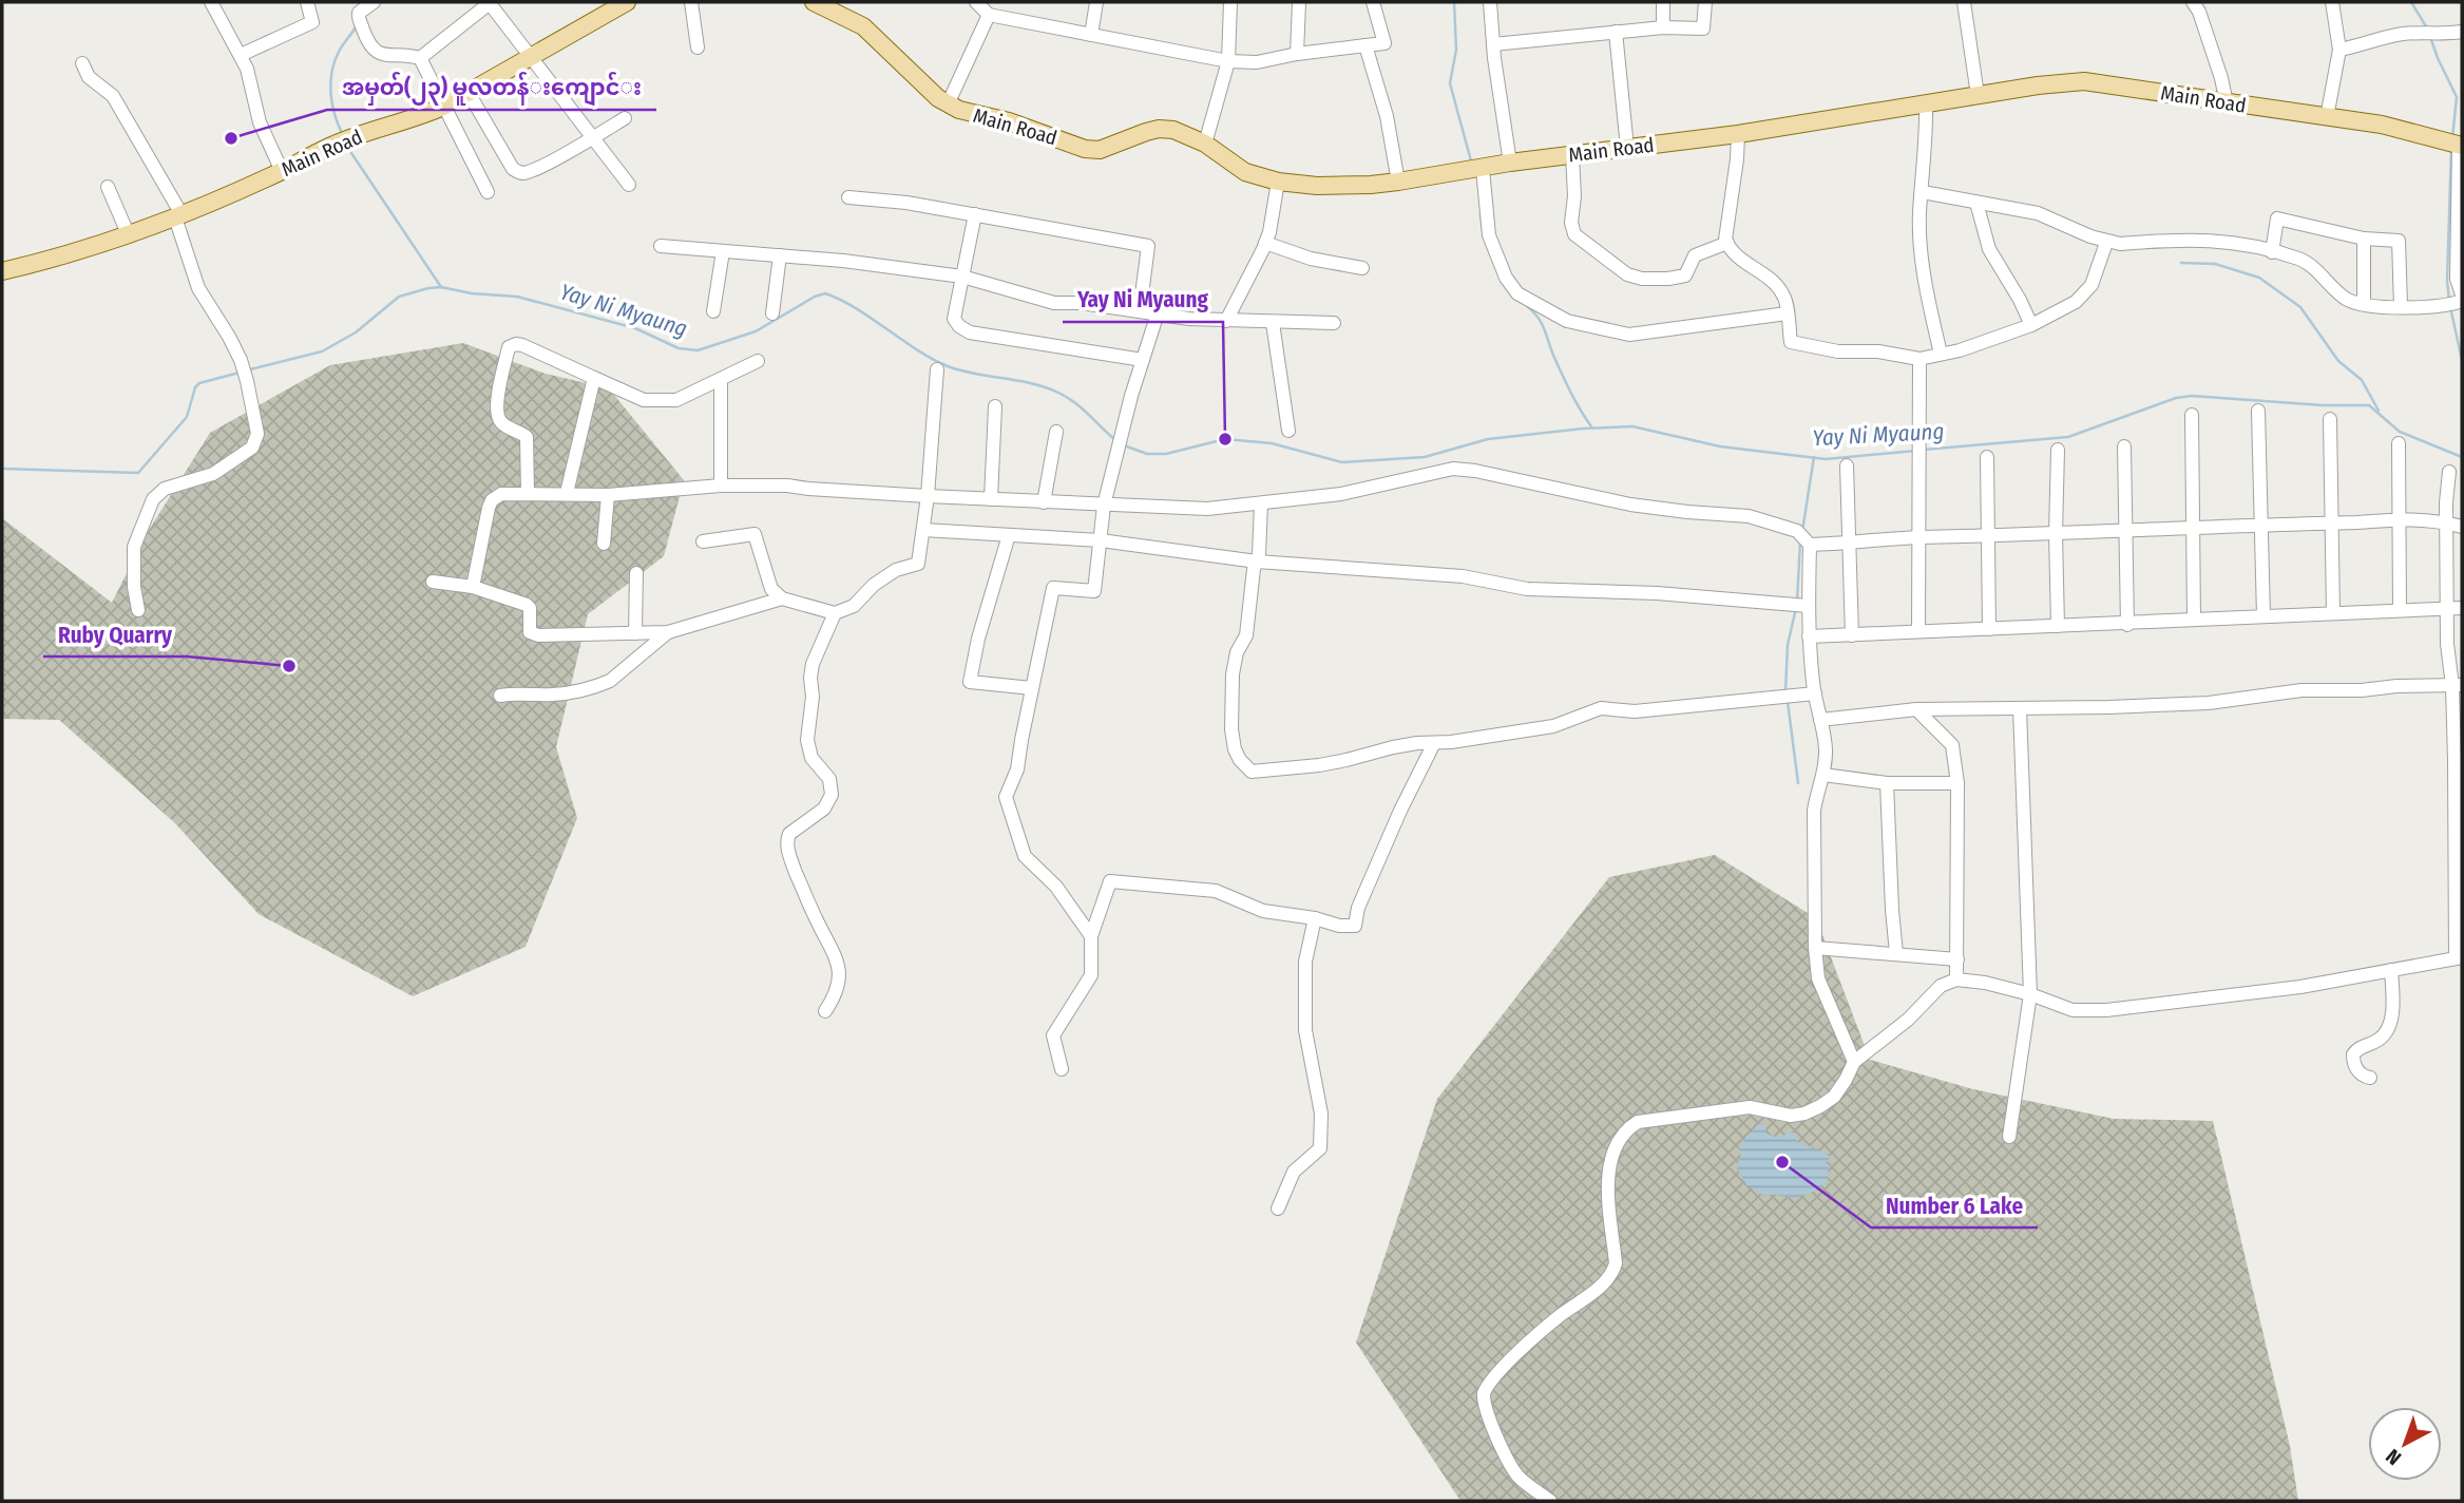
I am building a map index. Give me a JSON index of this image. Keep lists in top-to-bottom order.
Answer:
{
  "streets": {
    "main road": ["Main Road"]
  },
  "water": ["Yay Ni Myaung"],
  "places": [
    "အမှတ်(၂၃) မူလတန်‌း‌ကျောင်‌း",
    "Yay Ni Myaung",
    "Ruby Quarry",
    "Number 6 Lake"
  ],
  "north": "bottom left"
}
